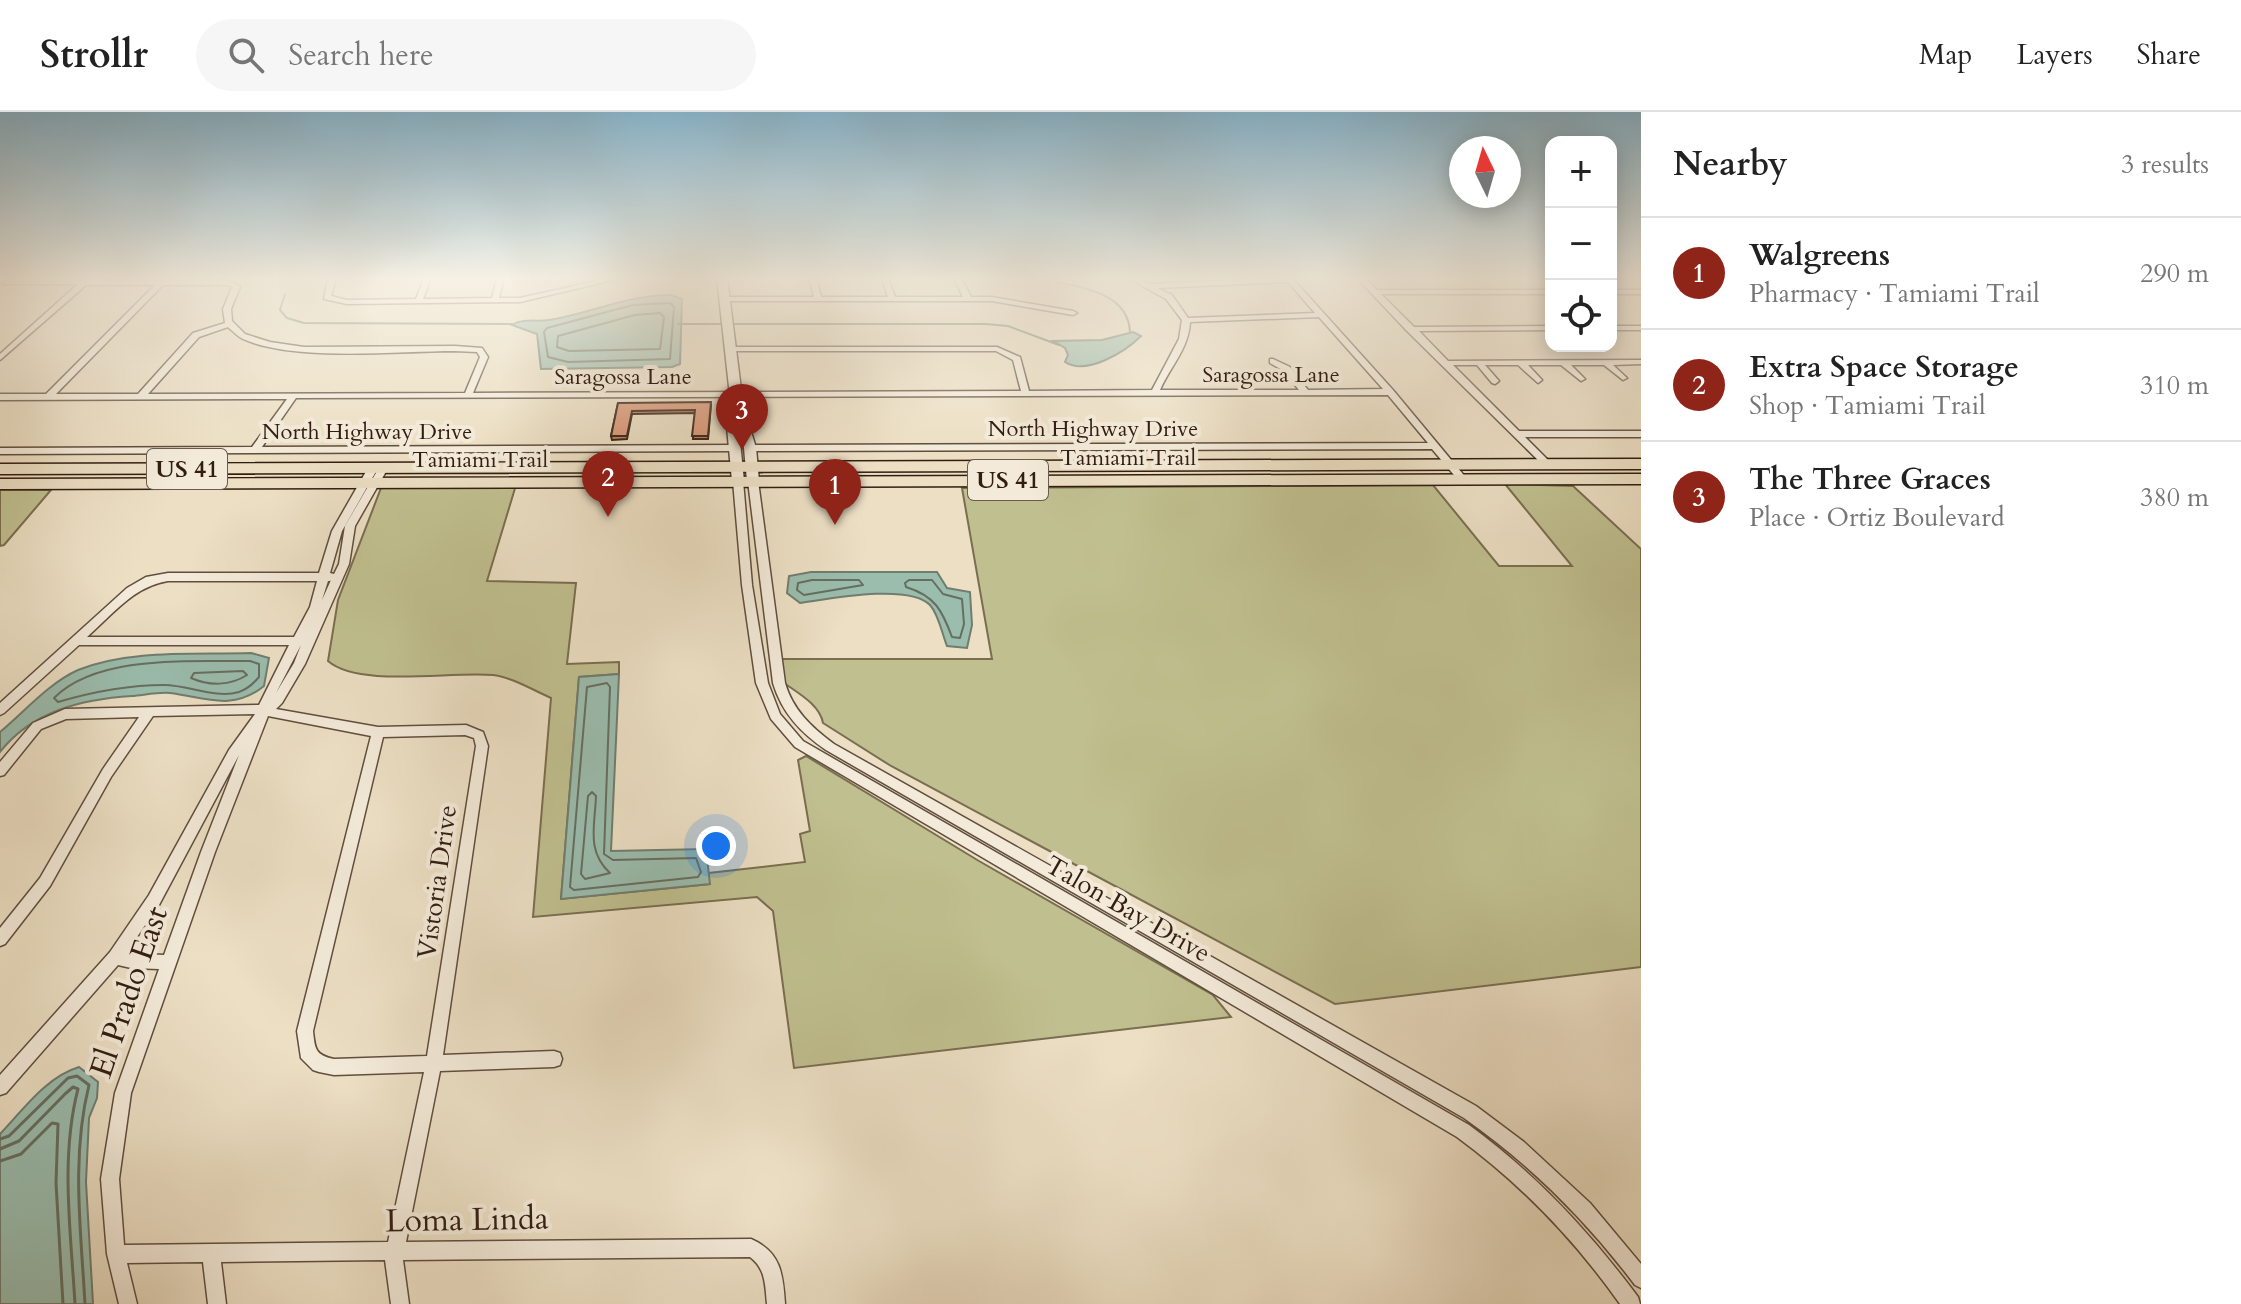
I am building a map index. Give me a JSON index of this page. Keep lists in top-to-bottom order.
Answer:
{
  "streets": {
    "main road": ["Tamiami Trail", "US 41"],
    "street": [
      "Saragossa Lane",
      "North Highway Drive",
      "Vistoria Drive",
      "Talon Bay Drive",
      "El Prado East",
      "Loma Linda"
    ]
  },
  "crossings": [
    ["Tamiami Trail", "US 41"],
    ["Tamiami Trail", "Talon Bay Drive"],
    ["Vistoria Drive", "El Prado East"],
    ["Vistoria Drive", "Loma Linda"],
    ["El Prado East", "Loma Linda"]
  ],
  "north": "top",
  "page": {
    "header": "Strollr",
    "search": "Search here",
    "nav": ["Map", "Layers", "Share"],
    "heading": ["Nearby", "3 results"],
    "map_buttons": ["+", "−"],
    "list": [
      {
        "mark": "1",
        "name": "Walgreens",
        "note": "Pharmacy · Tamiami Trail",
        "value": "290 m"
      },
      {
        "mark": "2",
        "name": "Extra Space Storage",
        "note": "Shop · Tamiami Trail",
        "value": "310 m"
      },
      {
        "mark": "3",
        "name": "The Three Graces",
        "note": "Place · Ortiz Boulevard",
        "value": "380 m"
      }
    ],
    "pins": ["3", "2", "1"]
  }
}
